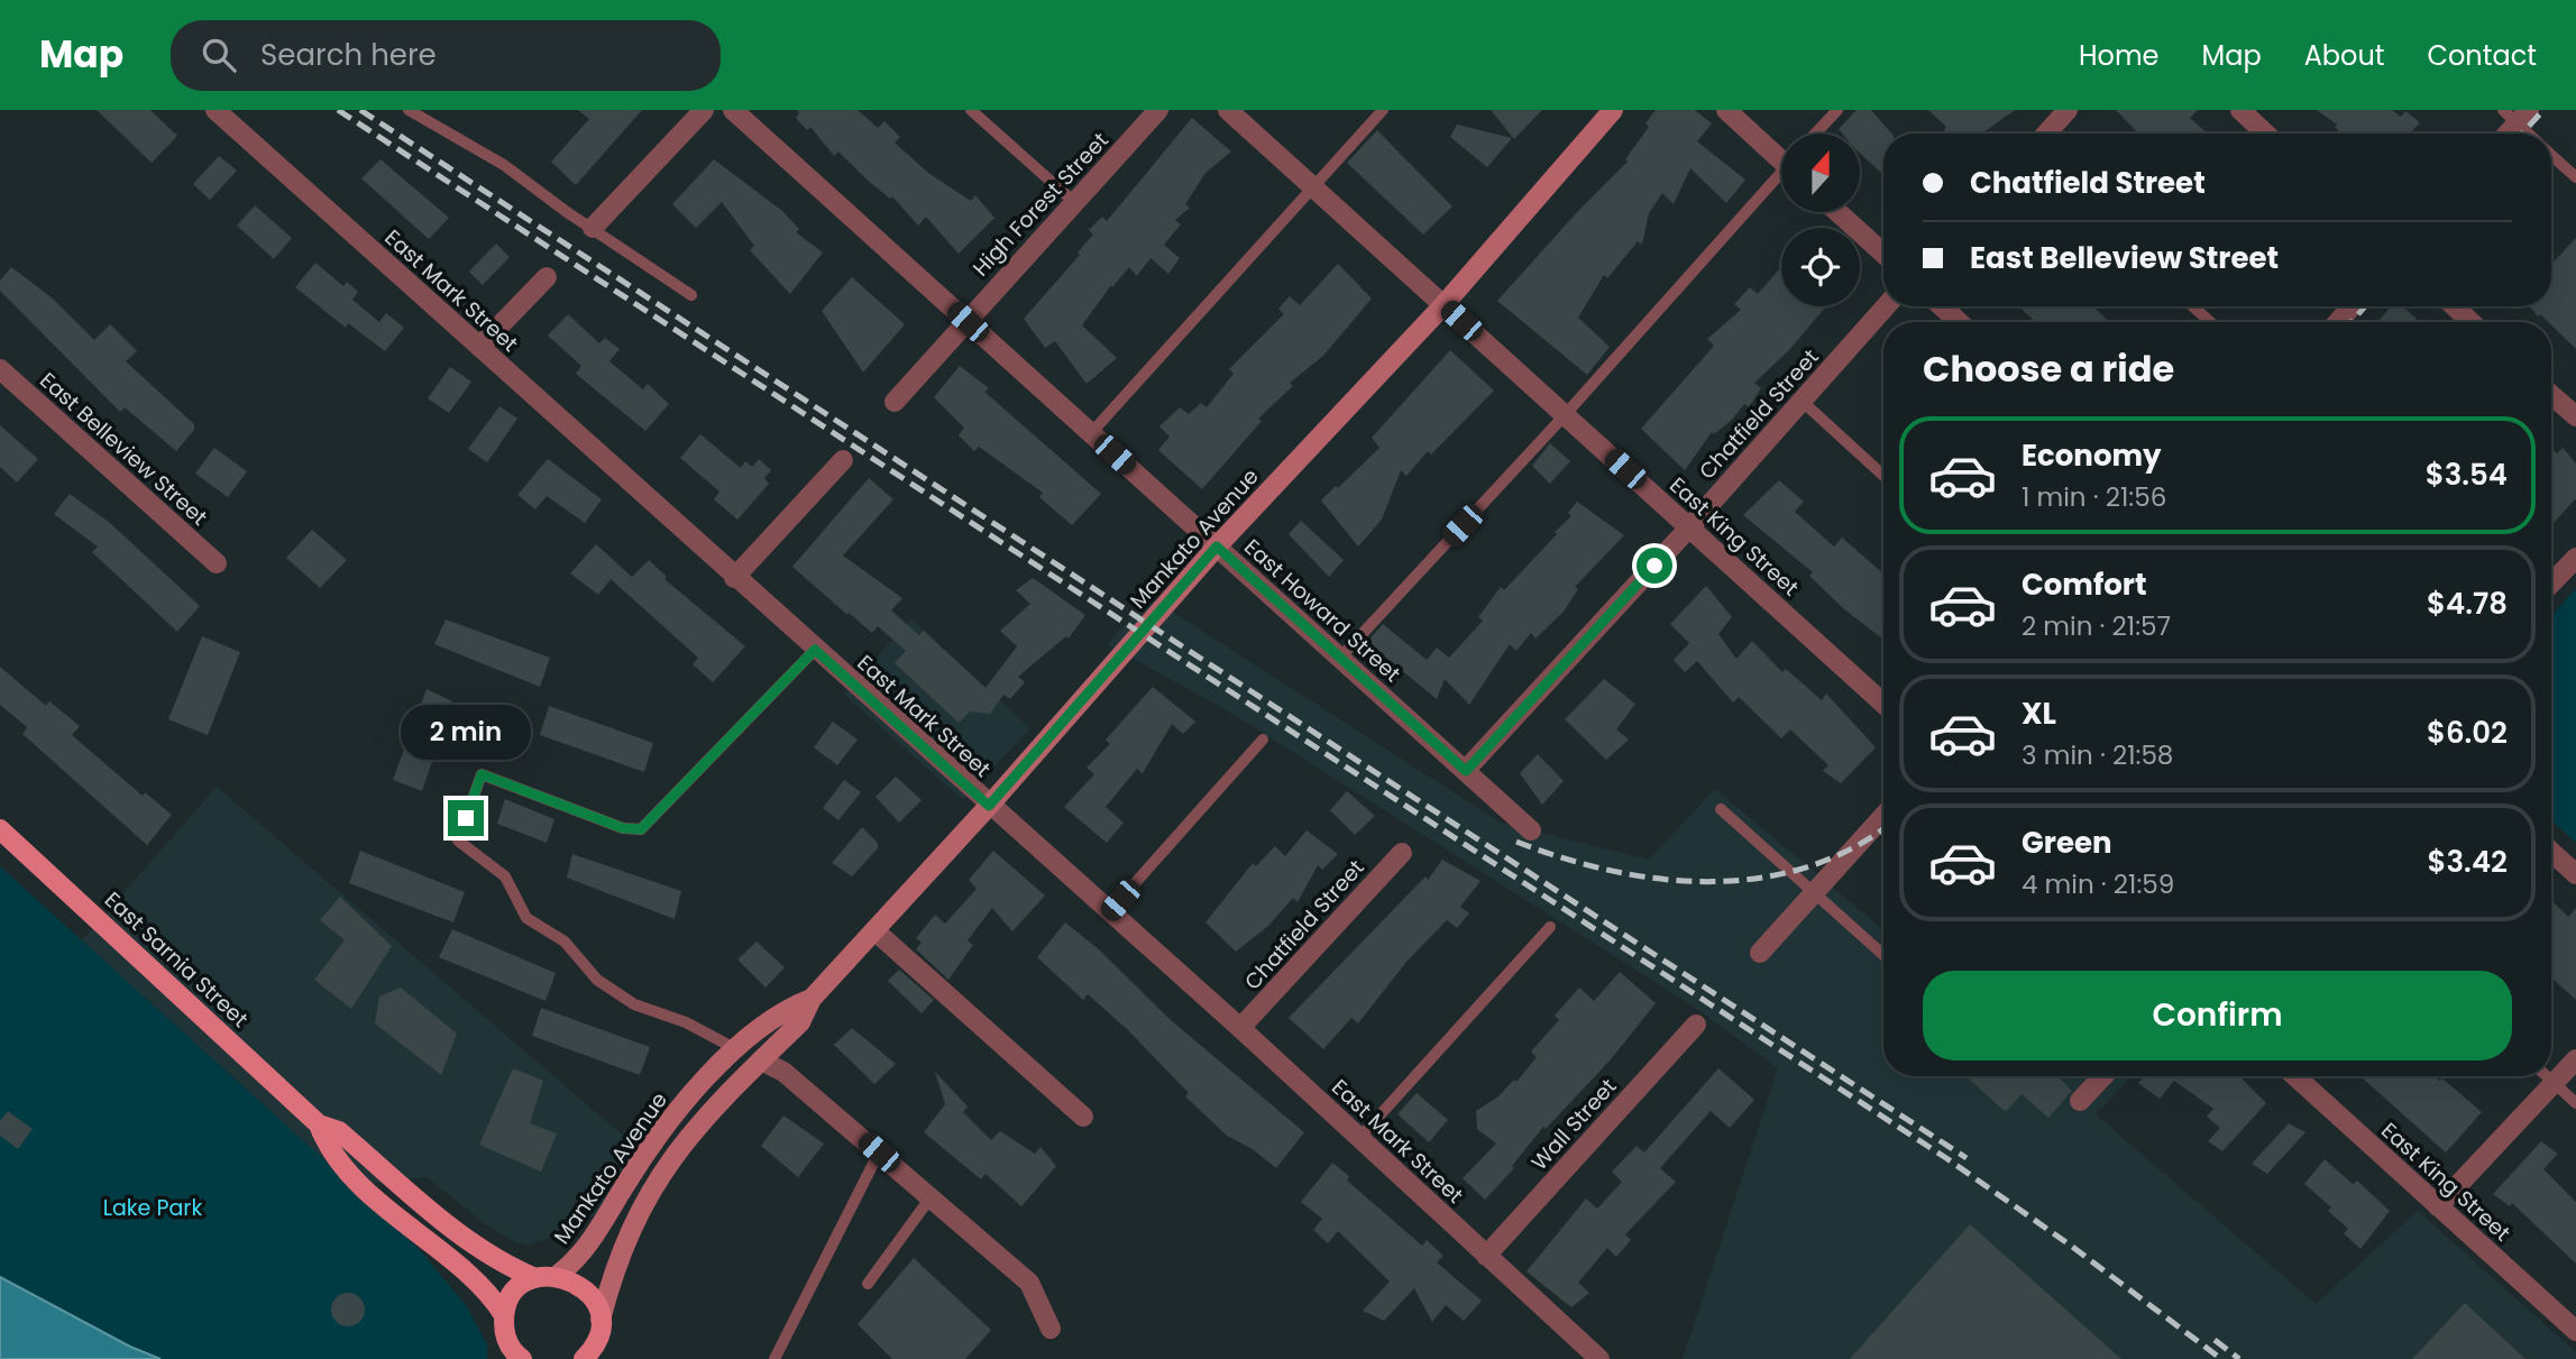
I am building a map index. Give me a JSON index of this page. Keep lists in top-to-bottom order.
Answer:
{
  "streets": {
    "main road": ["Mankato Avenue", "East Sarnia Street"],
    "street": [
      "High Forest Street",
      "East Mark Street",
      "Chatfield Street",
      "East Belleview Street",
      "East King Street",
      "East Howard Street",
      "Wall Street"
    ]
  },
  "crossings": [
    ["High Forest Street", "East Howard Street"],
    ["East Mark Street", "Chatfield Street"],
    ["East Mark Street", "Mankato Avenue"],
    ["East Mark Street", "Wall Street"],
    ["Chatfield Street", "East King Street"],
    ["Chatfield Street", "East Howard Street"],
    ["East King Street", "Mankato Avenue"],
    ["Mankato Avenue", "East Howard Street"],
    ["Mankato Avenue", "East Sarnia Street"]
  ],
  "parks": ["Lake Park"],
  "north": "top",
  "page": {
    "header": "Map",
    "search": "Search here",
    "nav": [
      "Home",
      "Map",
      "About",
      "Contact"
    ],
    "banner": ["Chatfield Street", "East Belleview Street"],
    "heading": "Choose a ride",
    "list": [
      {
        "name": "Economy",
        "note": "1 min · 21:56",
        "value": "$3.54"
      },
      {
        "name": "Comfort",
        "note": "2 min · 21:57",
        "value": "$4.78"
      },
      {
        "name": "XL",
        "note": "3 min · 21:58",
        "value": "$6.02"
      },
      {
        "name": "Green",
        "note": "4 min · 21:59",
        "value": "$3.42"
      }
    ],
    "bubble": "2 min",
    "buttons": "Confirm"
  }
}
